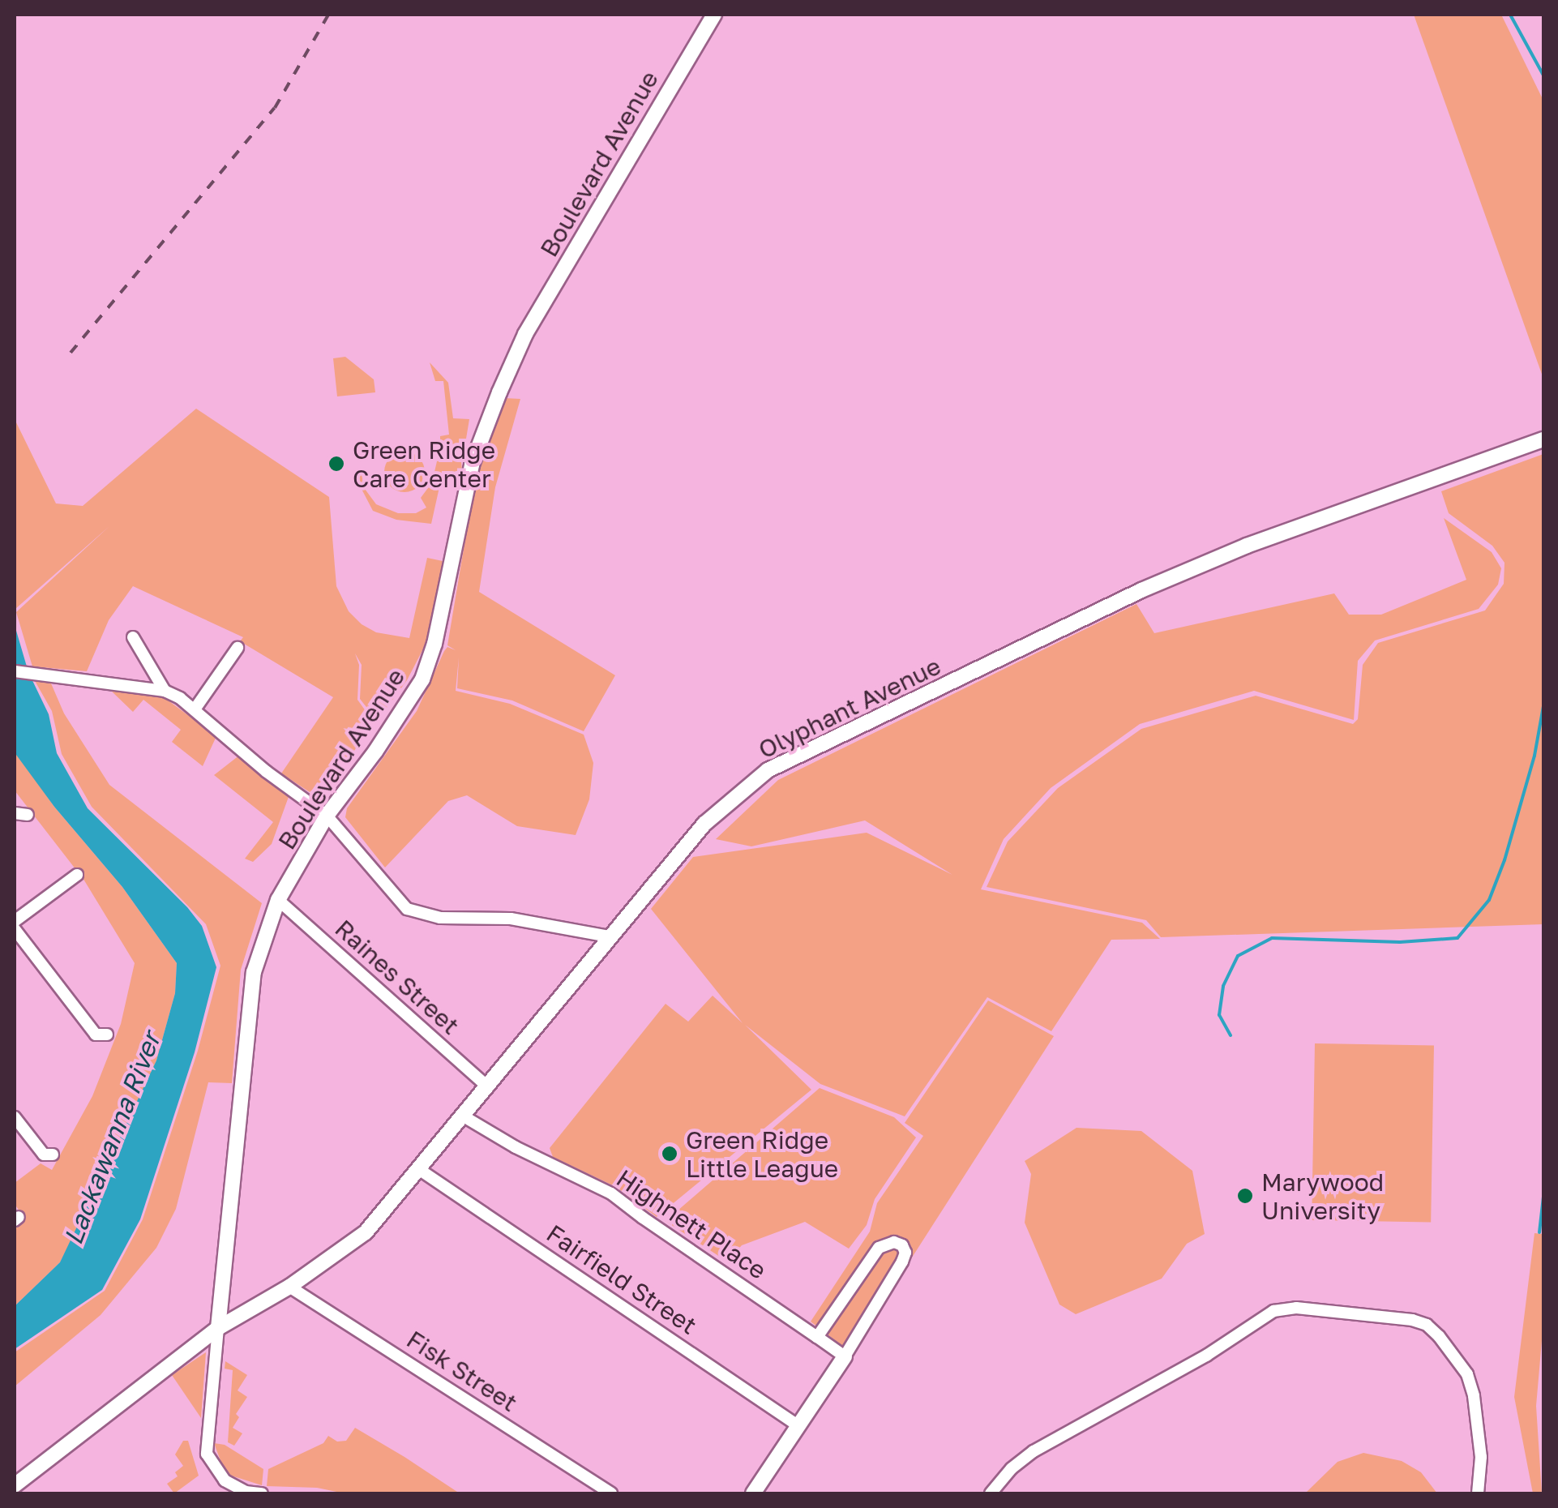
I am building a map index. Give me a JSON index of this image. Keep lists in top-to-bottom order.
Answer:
{
  "streets": {
    "street": [
      "Boulevard Avenue",
      "Olyphant Avenue",
      "Raines Street",
      "Highnett Place",
      "Fairfield Street",
      "Fisk Street"
    ]
  },
  "crossings": [
    ["Boulevard Avenue", "Olyphant Avenue"],
    ["Boulevard Avenue", "Raines Street"],
    ["Olyphant Avenue", "Raines Street"],
    ["Olyphant Avenue", "Highnett Place"],
    ["Olyphant Avenue", "Fairfield Street"],
    ["Olyphant Avenue", "Fisk Street"]
  ],
  "water": ["Lackawanna River"],
  "places": ["Green Ridge Care Center", "Green Ridge Little League", "Marywood University"]
}
